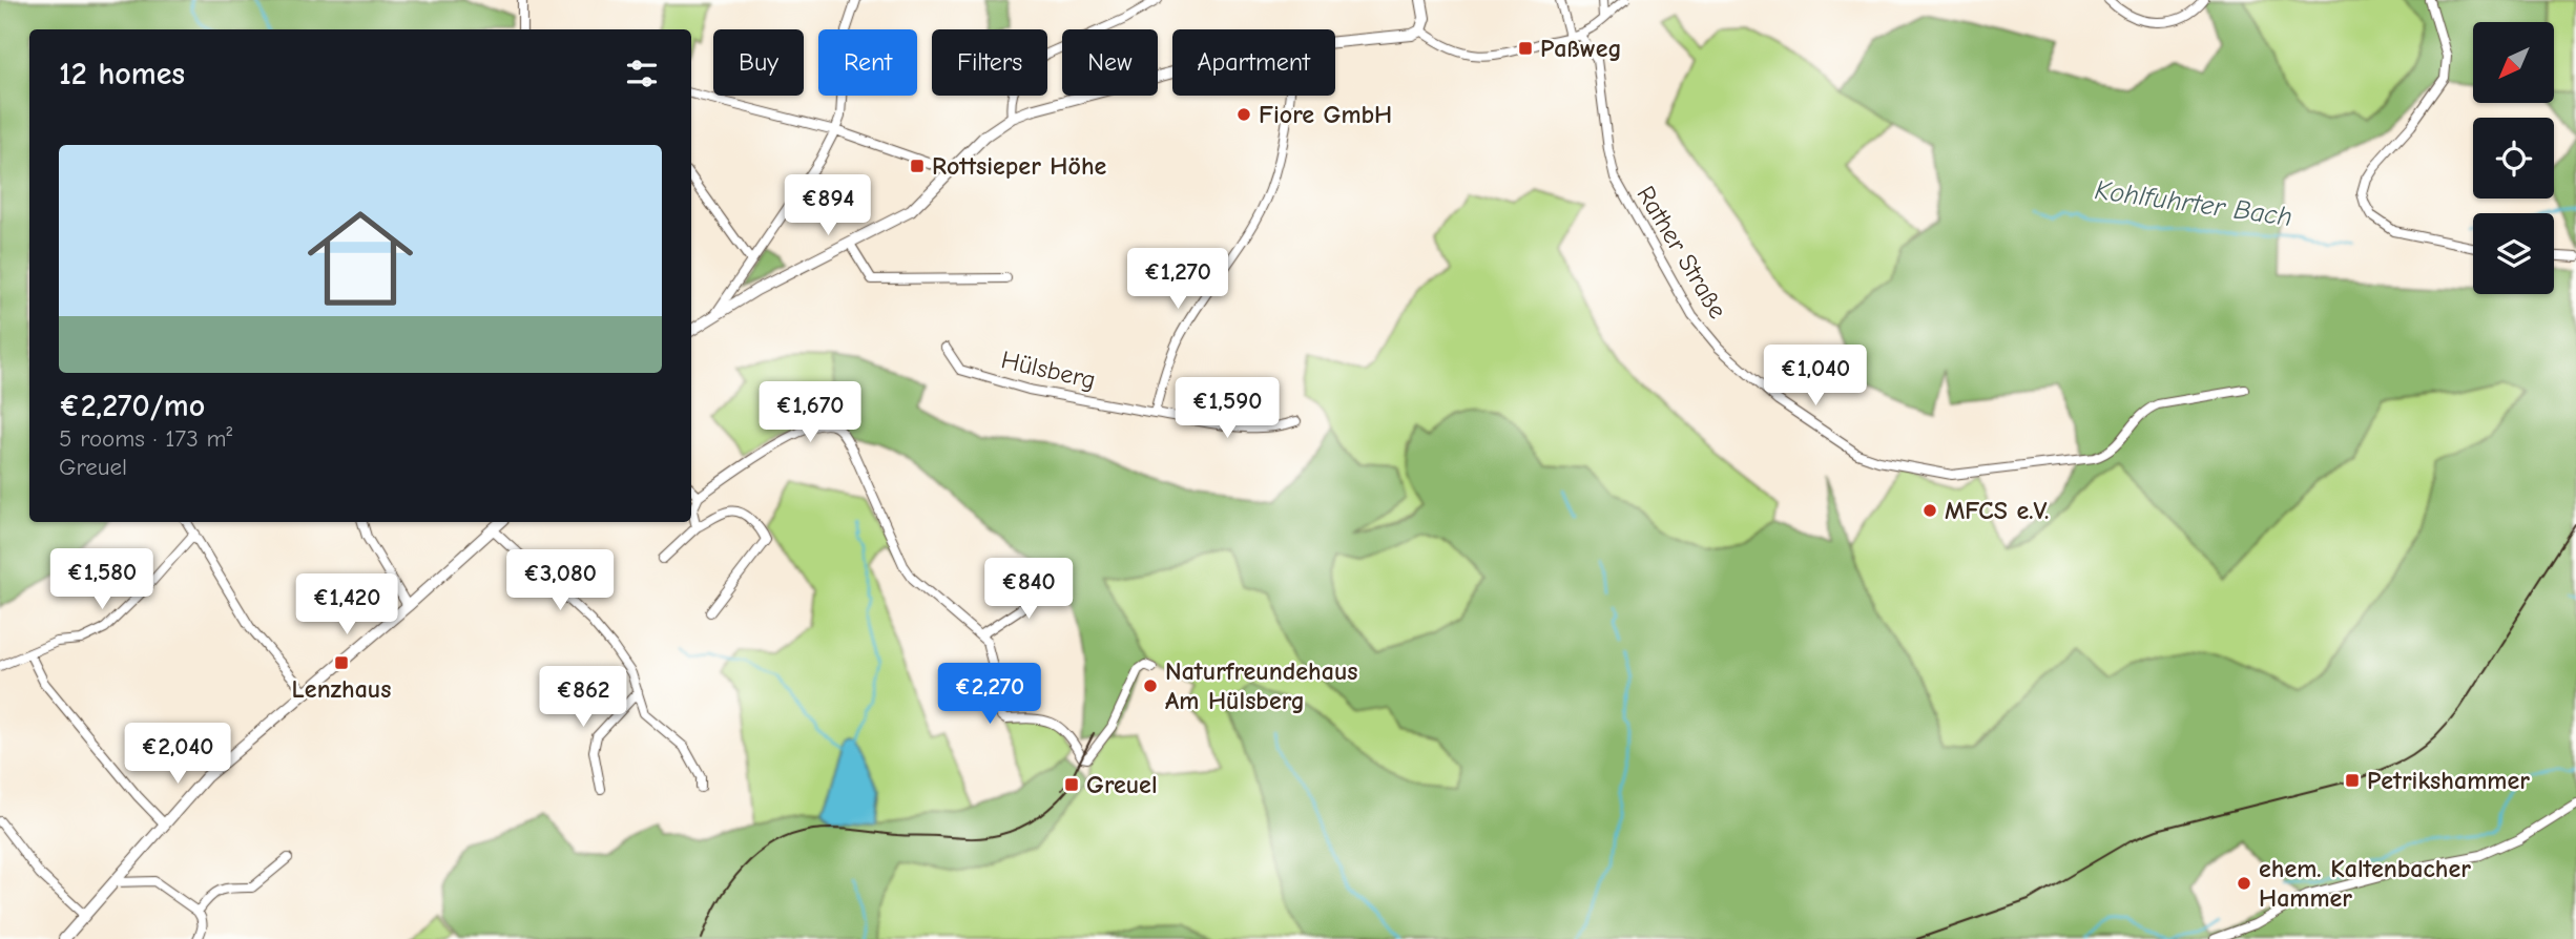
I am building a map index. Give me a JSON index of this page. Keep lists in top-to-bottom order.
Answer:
{
  "streets": {
    "street": ["Rather Straße", "Hülsberg"]
  },
  "water": ["Kohlfuhrter Bach"],
  "places": {
    "transit": [
      "Paßweg",
      "Rottsieper Höhe",
      "Lenzhaus",
      "Petrikshammer",
      "Greuel"
    ],
    "other": [
      "Fiore GmbH",
      "MFCS e.V.",
      "Naturfreundehaus Am Hülsberg",
      "ehem. Kaltenbacher Hammer"
    ]
  },
  "north": "bottom left",
  "page": {
    "chip": [
      "Buy",
      "Rent",
      "Filters",
      "New",
      "Apartment"
    ],
    "heading": "12 homes",
    "list": [
      {
        "name": "€2,270/mo",
        "note": "5 rooms · 173 m² · Greuel"
      }
    ],
    "price": [
      "€894",
      "€1,270",
      "€1,040",
      "€1,590",
      "€1,670",
      "€1,580",
      "€3,080",
      "€840",
      "€1,420",
      "€2,270",
      "€862",
      "€2,040"
    ]
  }
}
